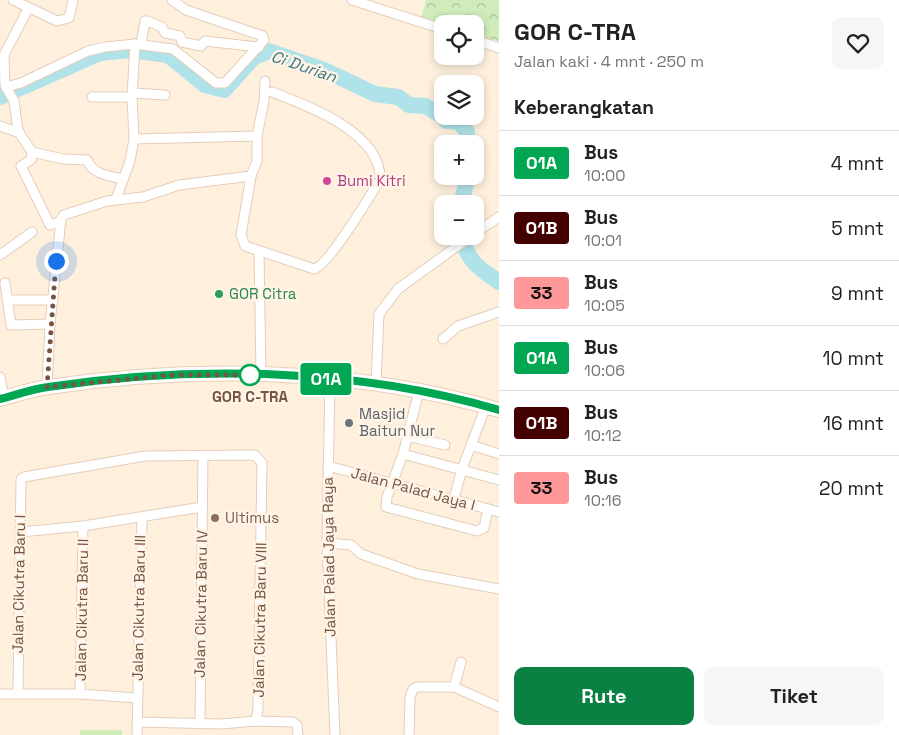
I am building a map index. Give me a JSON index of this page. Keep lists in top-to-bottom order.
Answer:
{
  "streets": {
    "street": [
      "Jalan Palad Jaya I",
      "Jalan Palad Jaya Raya",
      "Jalan Cikutra Baru I",
      "Jalan Cikutra Baru IV",
      "Jalan Cikutra Baru III",
      "Jalan Cikutra Baru II",
      "Jalan Cikutra Baru VIII"
    ]
  },
  "crossings": [
    ["Jalan Palad Jaya I", "Jalan Palad Jaya Raya"],
    ["Jalan Cikutra Baru I", "Jalan Cikutra Baru VIII"],
    ["Jalan Cikutra Baru IV", "Jalan Cikutra Baru VIII"]
  ],
  "water": ["Ci Durian"],
  "places": [
    "Bumi Kitri",
    "GOR Citra",
    "GOR C-TRA",
    "Masjid Baitun Nur",
    "Ultimus"
  ],
  "lines": ["bus line 01A"],
  "page": {
    "on_map": "01A",
    "heading": [
      ["GOR C-TRA", "Jalan kaki · 4 mnt · 250 m"],
      "Keberangkatan"
    ],
    "map_buttons": ["+", "−"],
    "list": [
      {
        "mark": "01A",
        "name": "Bus",
        "note": "10:00",
        "value": "4 mnt"
      },
      {
        "mark": "01B",
        "name": "Bus",
        "note": "10:01",
        "value": "5 mnt"
      },
      {
        "mark": "33",
        "name": "Bus",
        "note": "10:05",
        "value": "9 mnt"
      },
      {
        "mark": "01A",
        "name": "Bus",
        "note": "10:06",
        "value": "10 mnt"
      },
      {
        "mark": "01B",
        "name": "Bus",
        "note": "10:12",
        "value": "16 mnt"
      },
      {
        "mark": "33",
        "name": "Bus",
        "note": "10:16",
        "value": "20 mnt"
      }
    ],
    "buttons": ["Rute", "Tiket"]
  }
}
